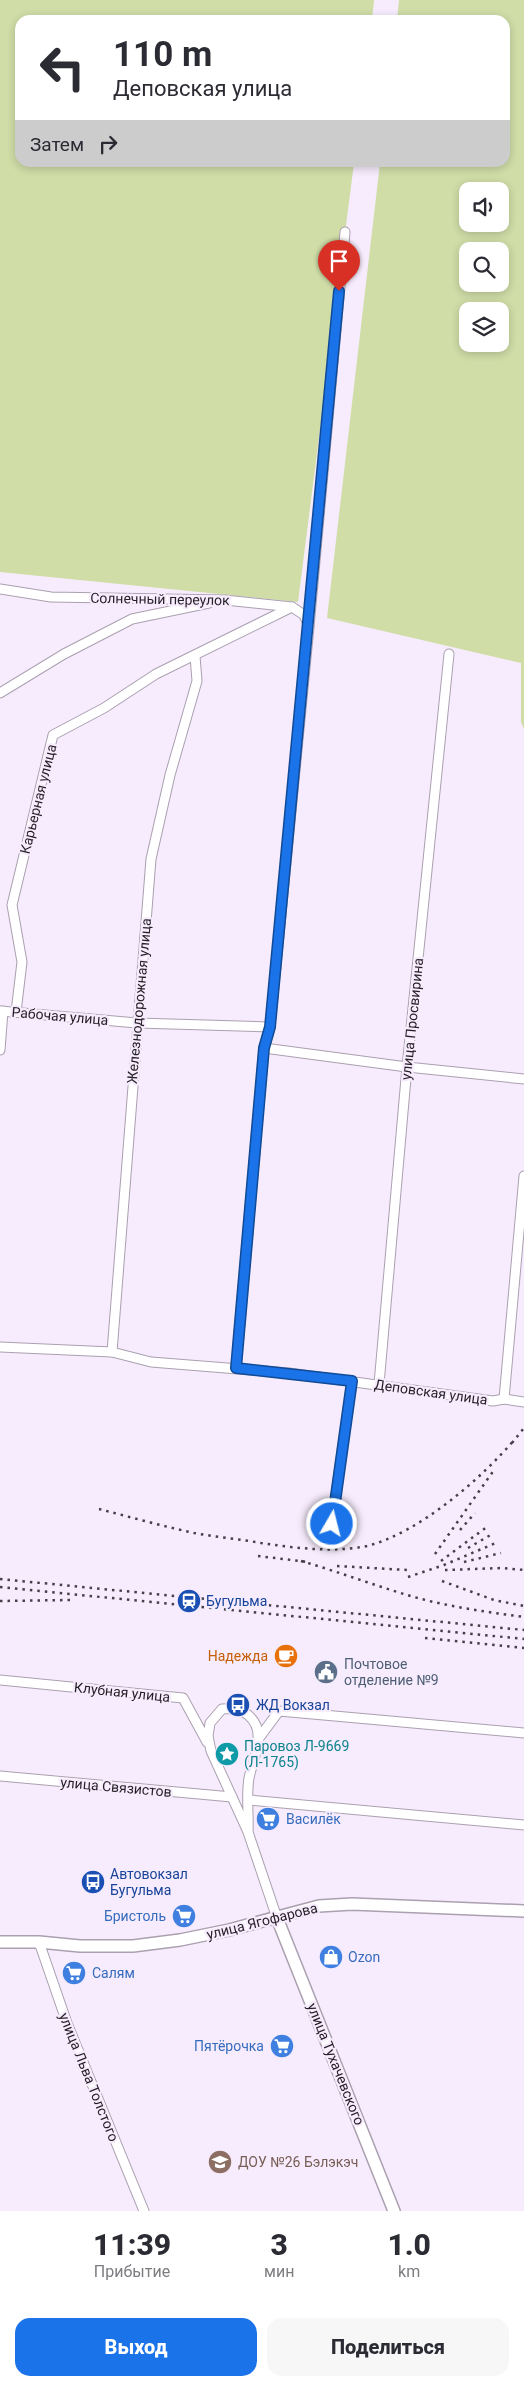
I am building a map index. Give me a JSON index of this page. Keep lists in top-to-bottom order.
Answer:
{
  "streets": {
    "main road": ["улица Ягофарова", "улица Тухачевского"],
    "street": [
      "Солнечный переулок",
      "Карьерная улица",
      "Железнодорожная улица",
      "Рабочая улица",
      "улица Просвирина",
      "Деповская улица",
      "Клубная улица",
      "улица Связистов",
      "улица Льва Толстого"
    ]
  },
  "crossings": [
    ["Солнечный переулок", "Карьерная улица"],
    ["Карьерная улица", "Железнодорожная улица"],
    ["Карьерная улица", "Рабочая улица"],
    ["Железнодорожная улица", "Рабочая улица"],
    ["Железнодорожная улица", "Деповская улица"],
    ["улица Просвирина", "Деповская улица"],
    ["улица Ягофарова", "улица Тухачевского"],
    ["улица Ягофарова", "улица Льва Толстого"]
  ],
  "places": {
    "station": ["Бугульма"],
    "cafe": ["Надежда"],
    "public building": ["Почтовое отделение №9"],
    "bus stop": ["ЖД Вокзал", "Автовокзал Бугульма"],
    "place": ["Паровоз Л-9669 (Л-1765)"],
    "supermarket": [
      "Василёк",
      "Бристоль",
      "Салям",
      "Пятёрочка"
    ],
    "shop": ["Ozon"],
    "school or university": ["ДОУ №26 Бэлэкэч"]
  },
  "page": {
    "turn": ["110 m", "Деповская улица"],
    "then": "Затем",
    "eta": [
      "11:39",
      "Прибытие",
      "3",
      "мин",
      "1.0",
      "km"
    ],
    "buttons": ["Выход", "Поделиться"]
  }
}
